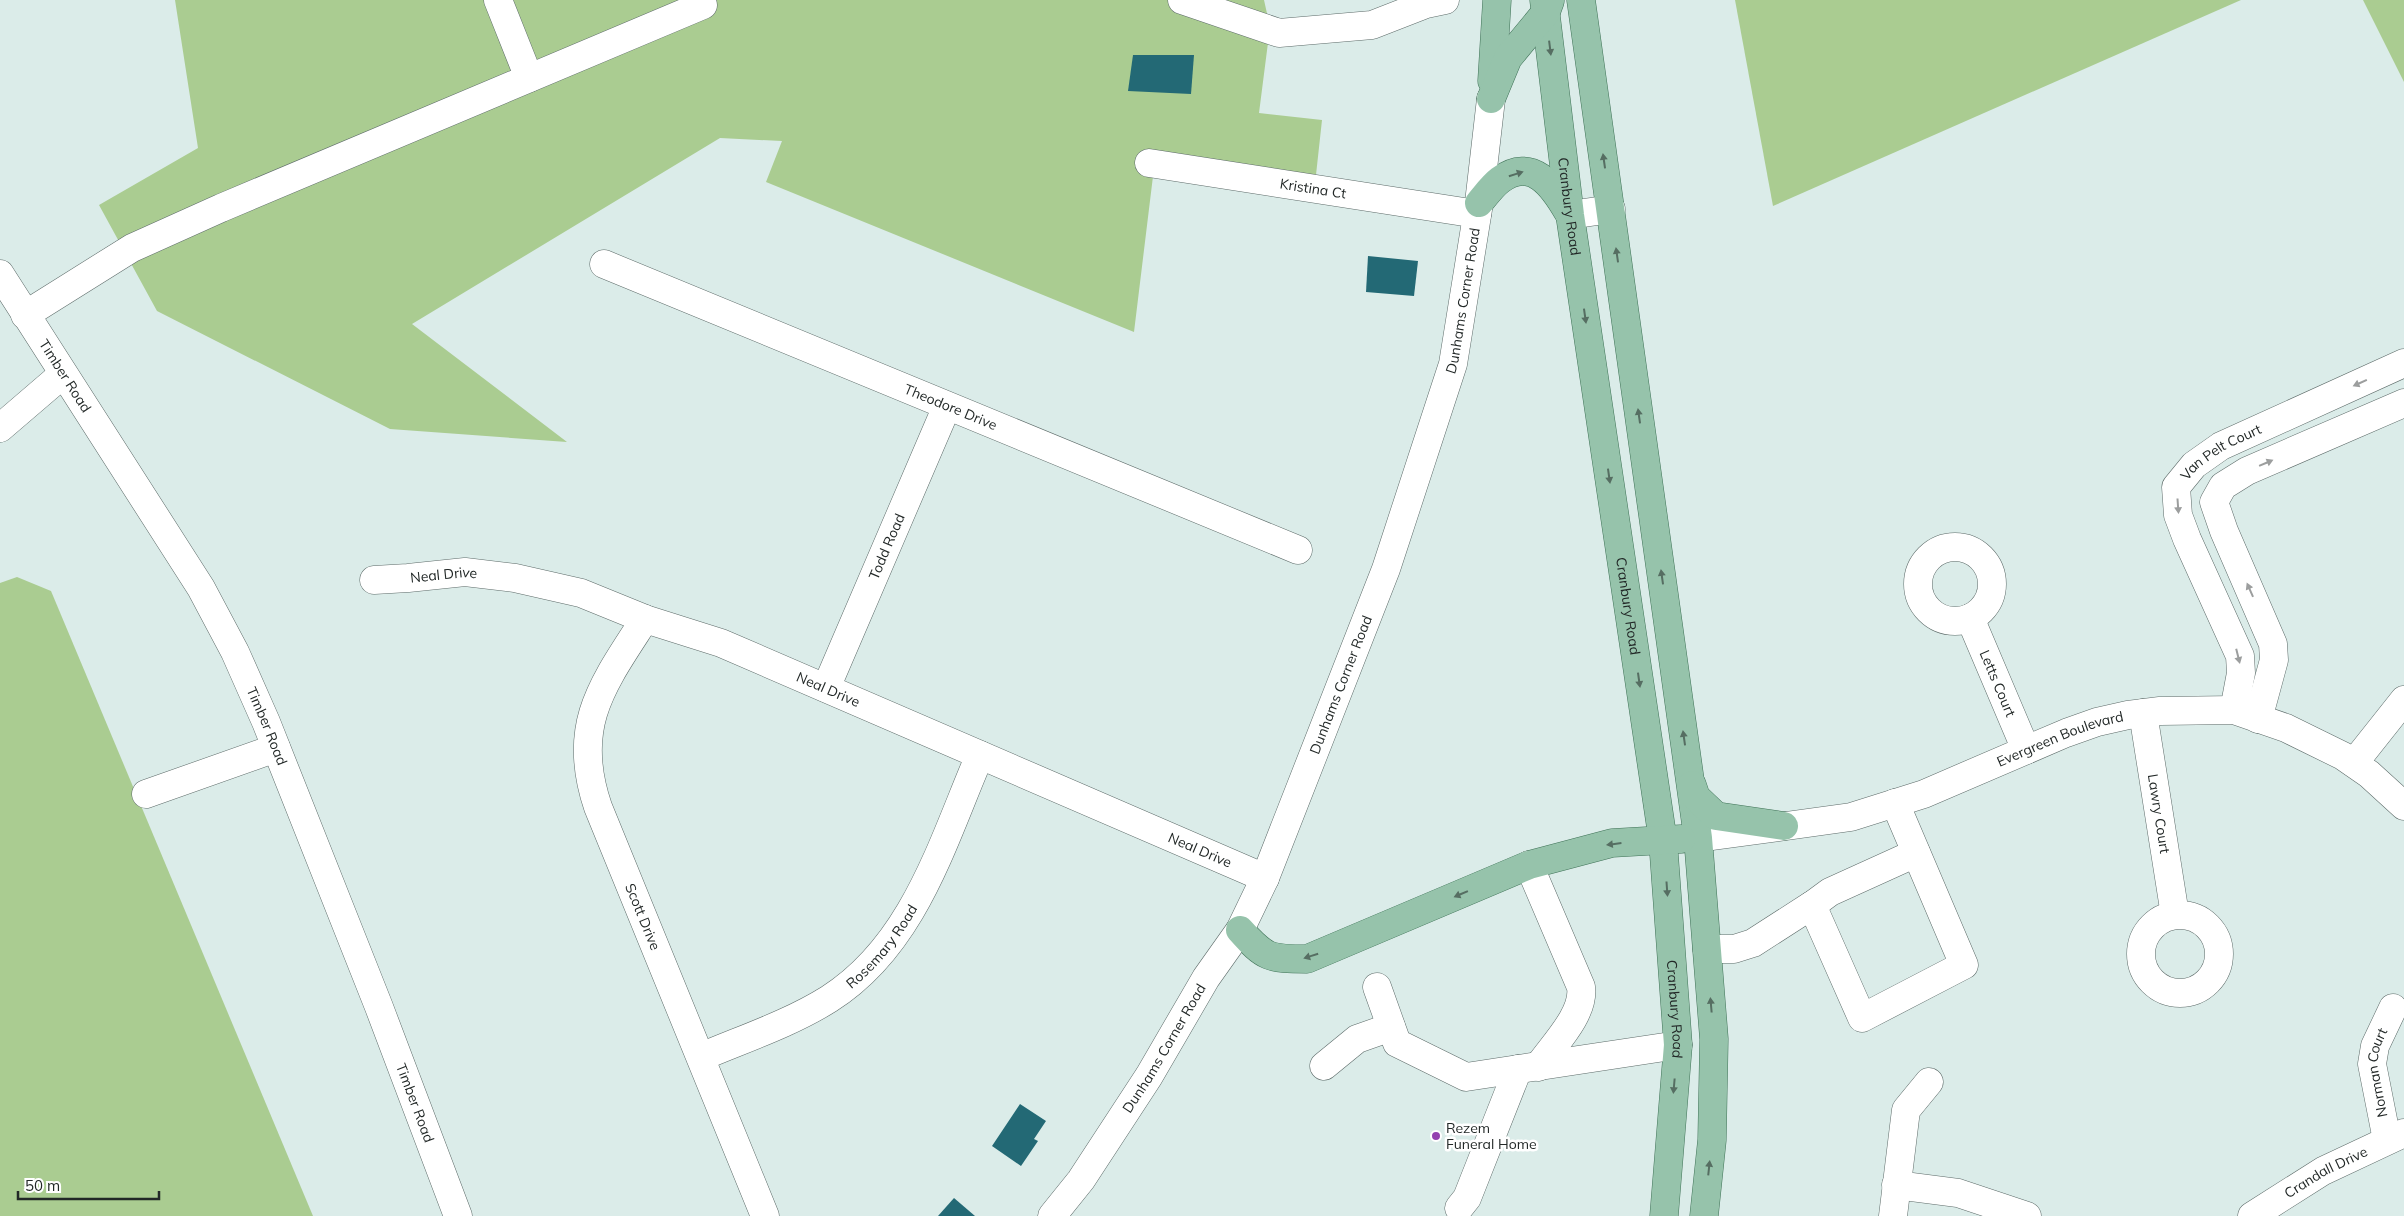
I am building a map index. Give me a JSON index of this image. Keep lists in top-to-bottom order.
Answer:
{
  "streets": {
    "main road": ["Cranbury Road"],
    "street": [
      "Kristina Ct",
      "Dunhams Corner Road",
      "Timber Road",
      "Theodore Drive",
      "Van Pelt Court",
      "Todd Road",
      "Neal Drive",
      "Letts Court",
      "Evergreen Boulevard",
      "Lawry Court",
      "Scott Drive",
      "Rosemary Road",
      "Norman Court",
      "Crandall Drive"
    ]
  },
  "crossings": [
    ["Kristina Ct", "Dunhams Corner Road"],
    ["Dunhams Corner Road", "Neal Drive"],
    ["Theodore Drive", "Todd Road"],
    ["Van Pelt Court", "Evergreen Boulevard"],
    ["Todd Road", "Neal Drive"],
    ["Neal Drive", "Scott Drive"],
    ["Neal Drive", "Rosemary Road"],
    ["Letts Court", "Evergreen Boulevard"],
    ["Evergreen Boulevard", "Lawry Court"],
    ["Scott Drive", "Rosemary Road"],
    ["Norman Court", "Crandall Drive"]
  ],
  "places": ["Rezem Funeral Home"],
  "scale_bar": "50 m"
}
